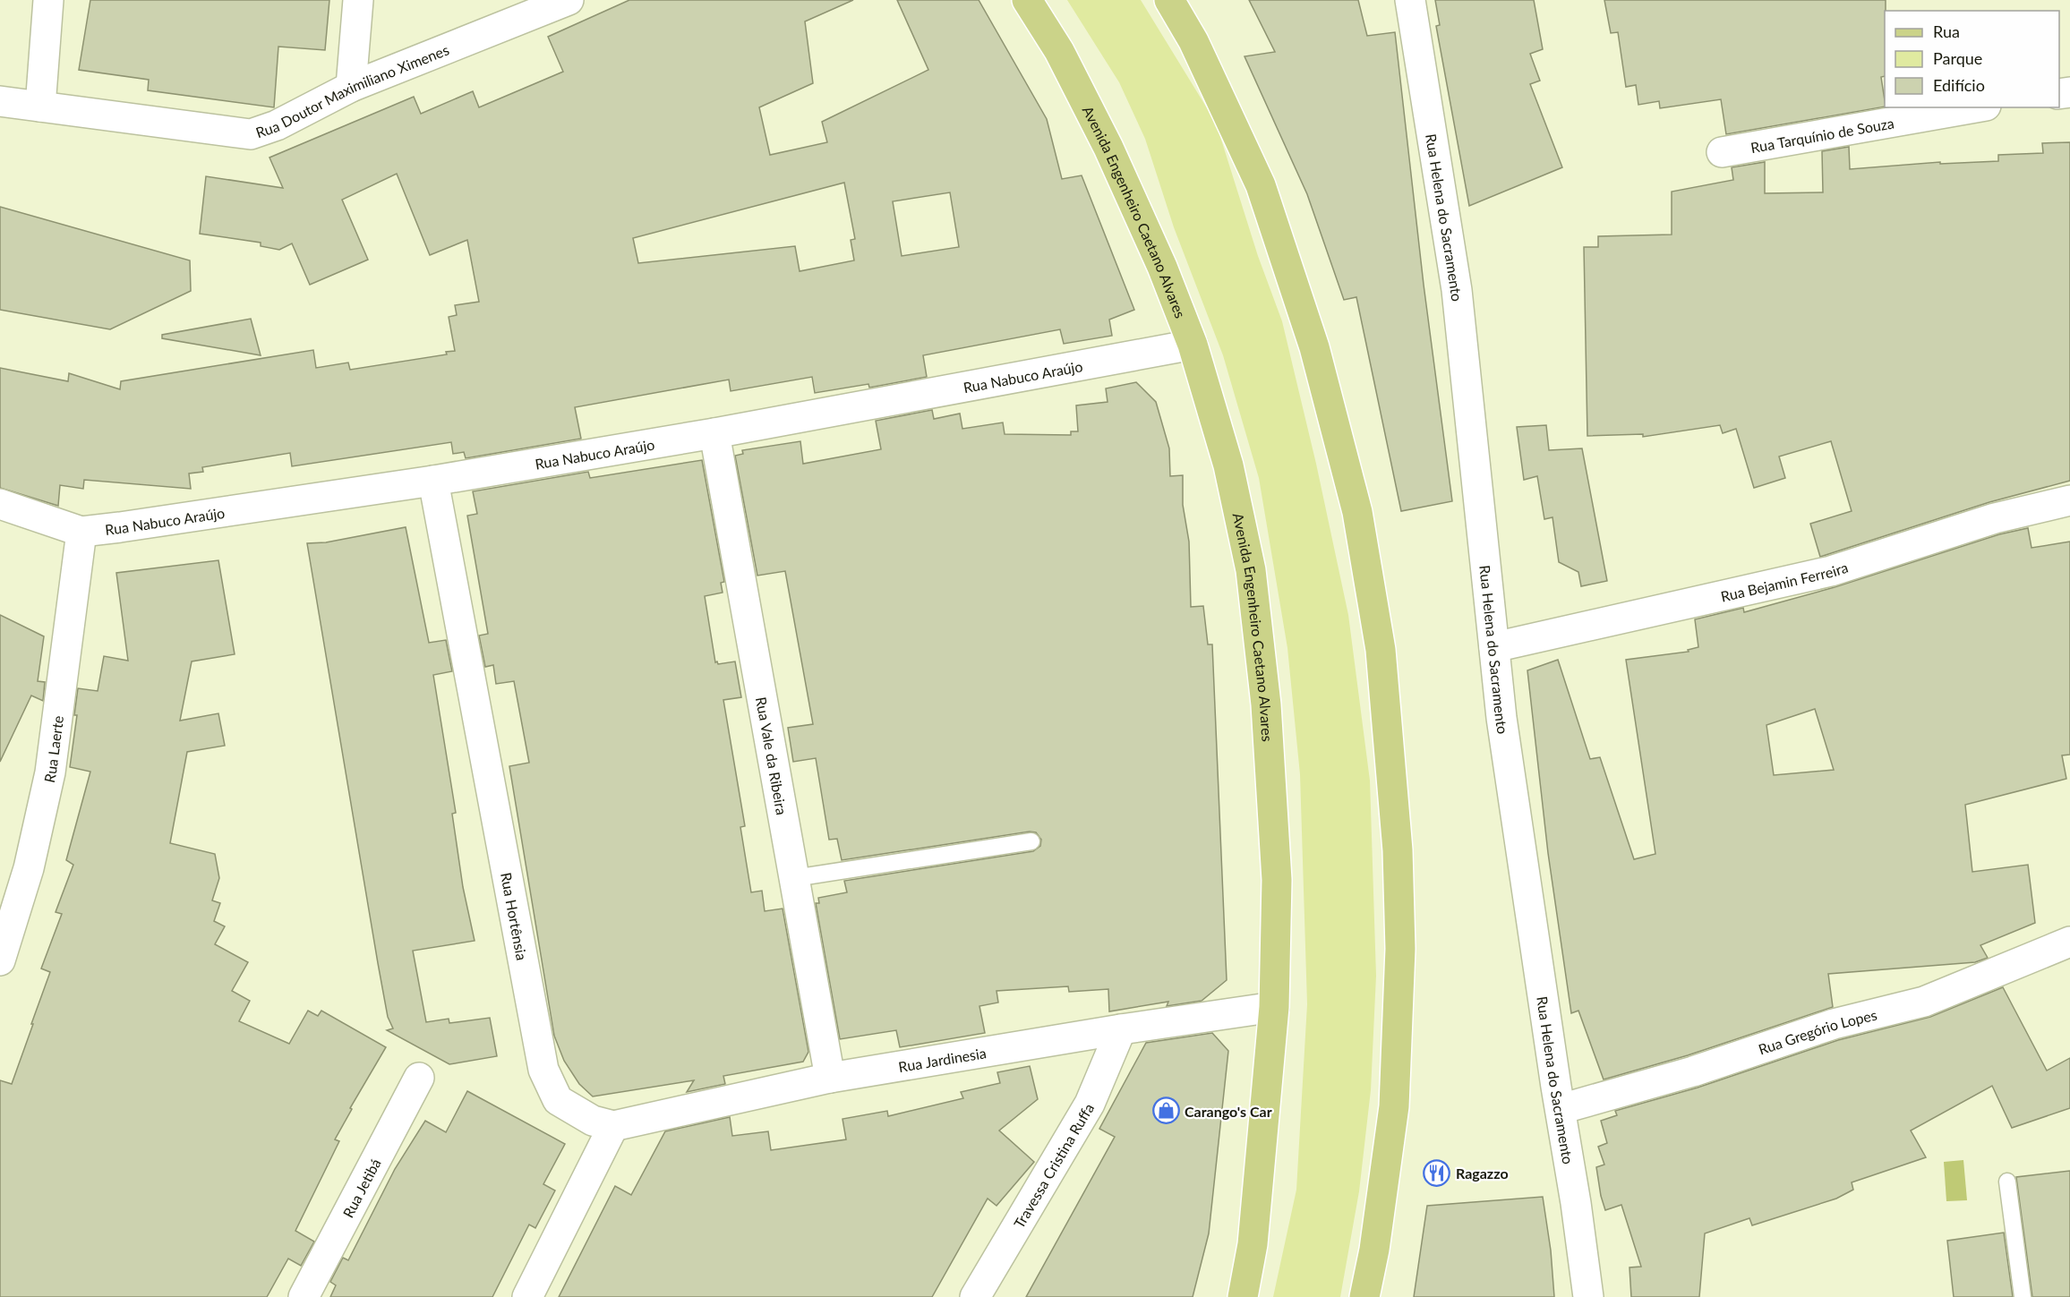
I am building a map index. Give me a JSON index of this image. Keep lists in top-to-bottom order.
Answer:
{
  "streets": {
    "main road": ["Avenida Engenheiro Caetano Alvares"],
    "street": [
      "Rua Doutor Maximiliano Ximenes",
      "Rua Tarquínio de Souza",
      "Rua Helena do Sacramento",
      "Rua Nabuco Araújo",
      "Rua Bejamin Ferreira",
      "Rua Laerte",
      "Rua Vale da Ribeira",
      "Rua Hortênsia",
      "Rua Gregório Lopes",
      "Rua Jardinesia",
      "Travessa Cristina Ruffa",
      "Rua Jetibá"
    ]
  },
  "crossings": [
    ["Avenida Engenheiro Caetano Alvares", "Rua Nabuco Araújo"],
    ["Avenida Engenheiro Caetano Alvares", "Rua Jardinesia"],
    ["Rua Helena do Sacramento", "Rua Bejamin Ferreira"],
    ["Rua Helena do Sacramento", "Rua Gregório Lopes"],
    ["Rua Nabuco Araújo", "Rua Laerte"],
    ["Rua Nabuco Araújo", "Rua Vale da Ribeira"],
    ["Rua Nabuco Araújo", "Rua Hortênsia"],
    ["Rua Vale da Ribeira", "Rua Jardinesia"],
    ["Rua Hortênsia", "Rua Jardinesia"],
    ["Rua Jardinesia", "Travessa Cristina Ruffa"]
  ],
  "places": {
    "shop": ["Carango's Car"],
    "restaurant": ["Ragazzo"]
  },
  "legend": ["Rua", "Parque", "Edifício"]
}
